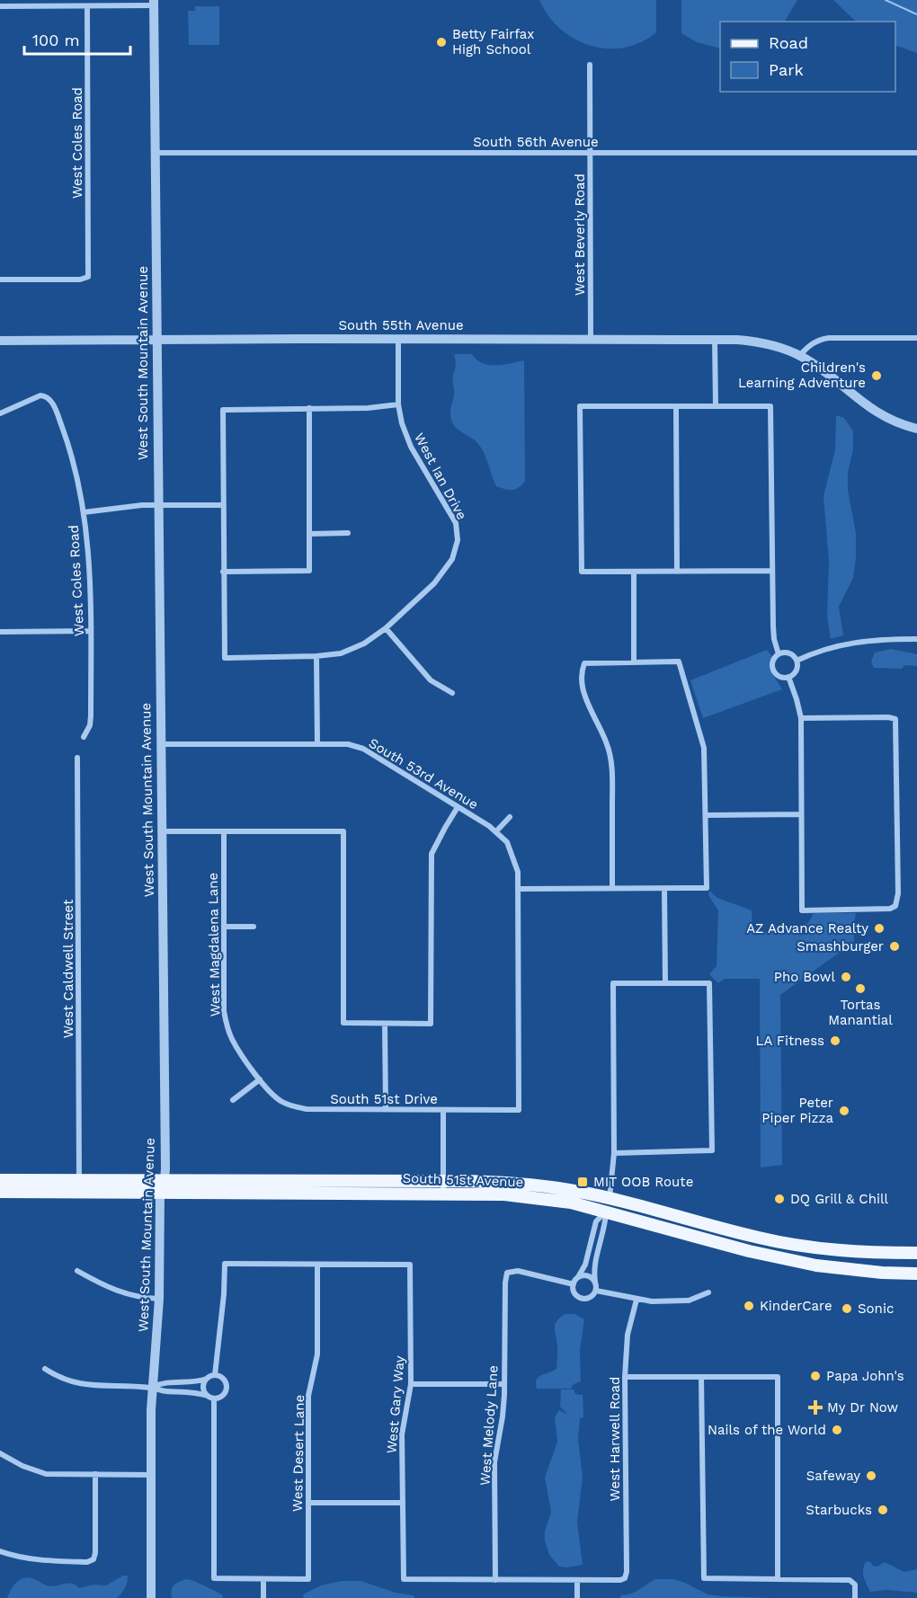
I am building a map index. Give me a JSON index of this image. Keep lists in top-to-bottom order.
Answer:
{
  "streets": {
    "main road": ["South 51st Avenue"],
    "street": [
      "South 56th Avenue",
      "West Coles Road",
      "West Beverly Road",
      "South 55th Avenue",
      "West South Mountain Avenue",
      "West Ian Drive",
      "South 53rd Avenue",
      "West Magdalena Lane",
      "West Caldwell Street",
      "South 51st Drive",
      "West Gary Way",
      "West Melody Lane",
      "West Harwell Road",
      "West Desert Lane"
    ]
  },
  "crossings": [
    ["South 56th Avenue", "West Beverly Road"],
    ["South 56th Avenue", "West South Mountain Avenue"],
    ["West Beverly Road", "South 55th Avenue"],
    ["South 55th Avenue", "West South Mountain Avenue"],
    ["South 55th Avenue", "West Ian Drive"],
    ["West South Mountain Avenue", "South 53rd Avenue"],
    ["West South Mountain Avenue", "South 51st Avenue"],
    ["South 53rd Avenue", "South 51st Drive"],
    ["West Magdalena Lane", "South 51st Drive"],
    ["West Caldwell Street", "South 51st Avenue"],
    ["West Gary Way", "West Melody Lane"],
    ["West Gary Way", "West Desert Lane"]
  ],
  "places": {
    "other": [
      "Betty Fairfax High School",
      "Children's Learning Adventure",
      "AZ Advance Realty",
      "Smashburger",
      "Pho Bowl",
      "Tortas Manantial",
      "LA Fitness",
      "Peter Piper Pizza",
      "DQ Grill & Chill",
      "KinderCare",
      "Sonic",
      "Papa John's",
      "Nails of the World",
      "Safeway",
      "Starbucks"
    ],
    "transit": ["MIT OOB Route"],
    "health": ["My Dr Now"]
  },
  "legend": ["Road", "Park"],
  "scale_bar": "100 m"
}
